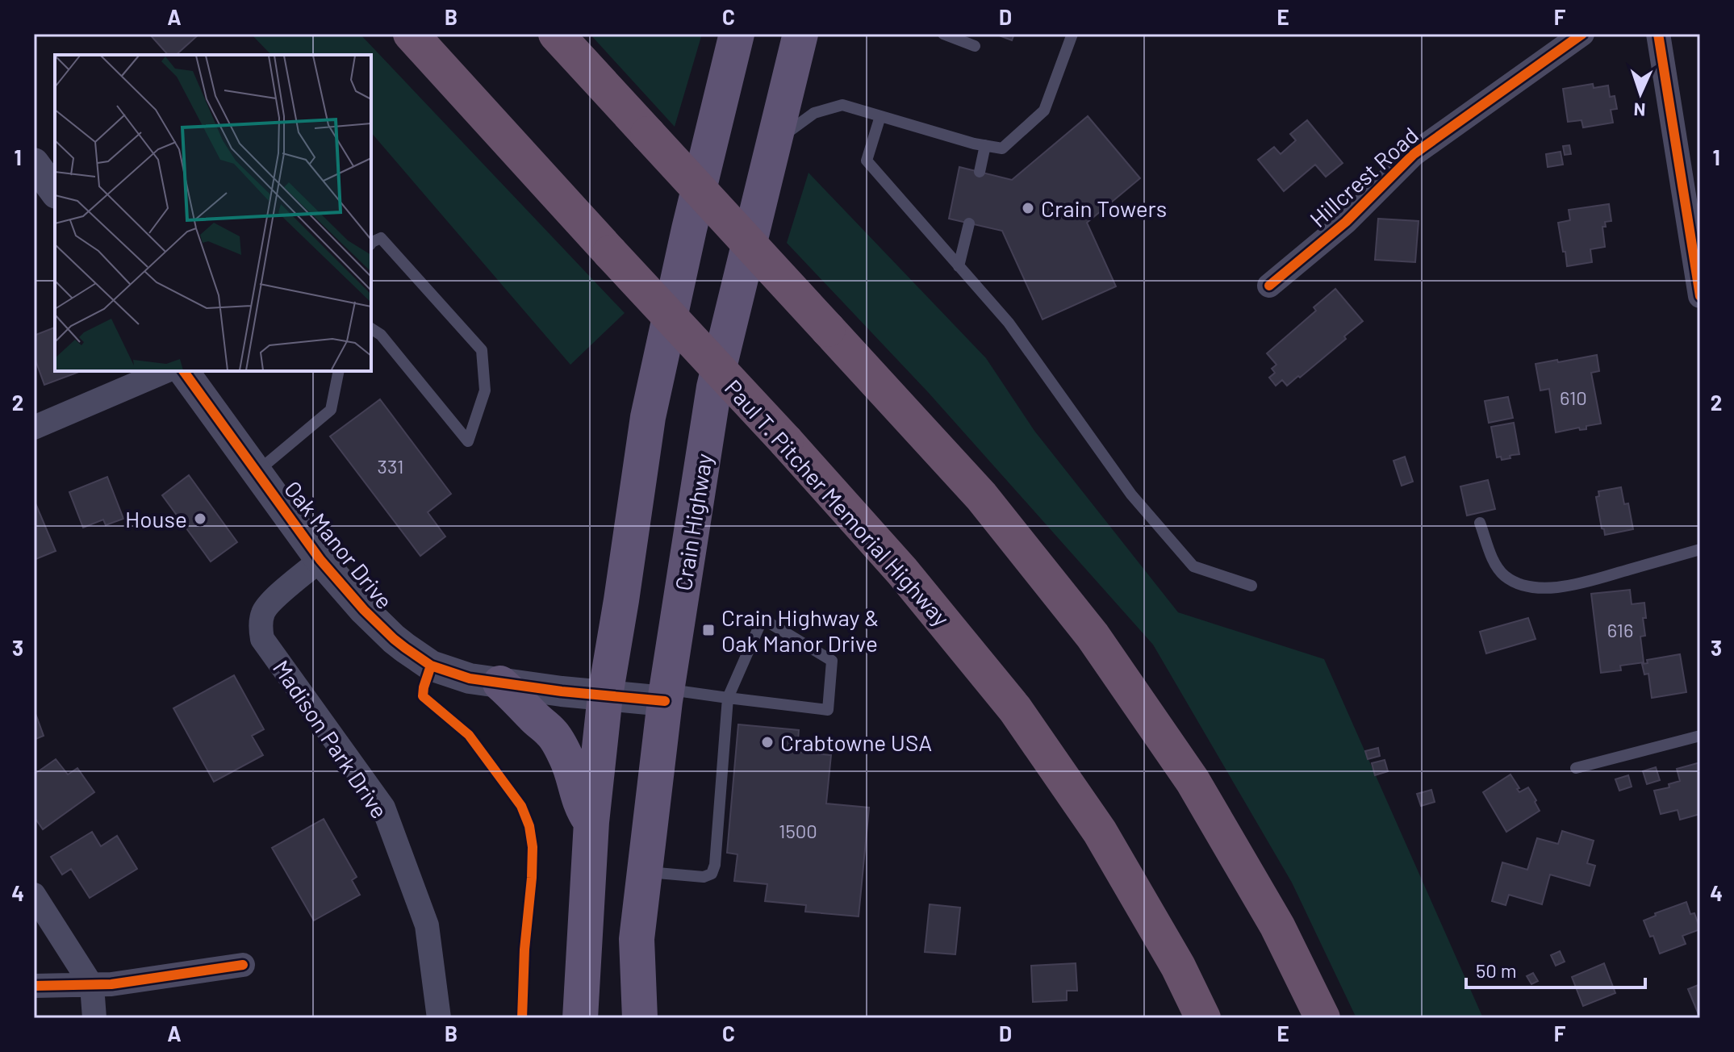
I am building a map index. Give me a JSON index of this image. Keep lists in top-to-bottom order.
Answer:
{
  "streets": {
    "highway": ["Paul T. Pitcher Memorial Highway"],
    "main road": ["Crain Highway"],
    "street": ["Hillcrest Road", "Oak Manor Drive", "Madison Park Drive"]
  },
  "crossings": [
    ["Crain Highway", "Oak Manor Drive"],
    ["Oak Manor Drive", "Madison Park Drive"]
  ],
  "places": {
    "other": ["Crain Towers", "House", "Crabtowne USA"],
    "transit": ["Crain Highway & Oak Manor Drive"]
  },
  "house_numbers": [
    "610",
    "331",
    "616",
    "1500"
  ],
  "scale_bar": "50 m",
  "north": "bottom",
  "grid": {
    "columns": [
      "A",
      "B",
      "C",
      "D",
      "E",
      "F"
    ],
    "rows": [
      "1",
      "2",
      "3",
      "4"
    ]
  }
}
